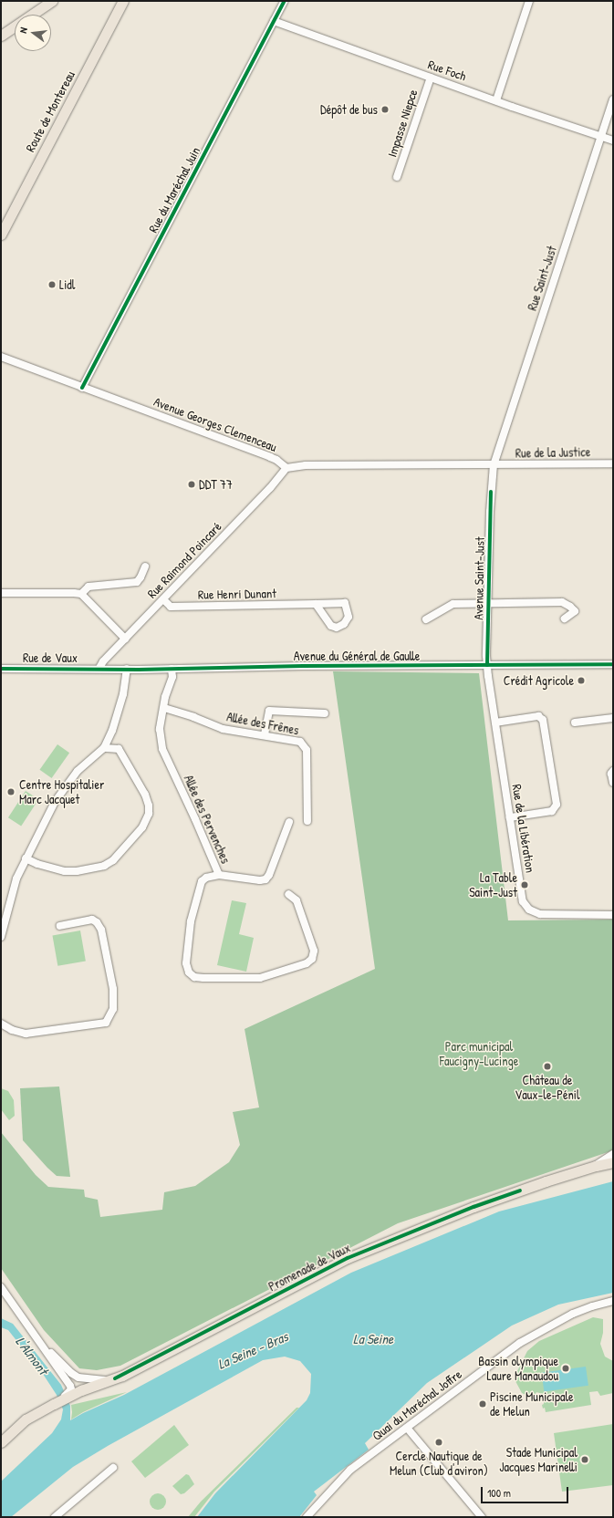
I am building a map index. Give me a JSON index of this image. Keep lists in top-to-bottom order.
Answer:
{
  "streets": {
    "main road": ["Route de Montereau", "Promenade de Vaux"],
    "street": [
      "Rue Foch",
      "Impasse Niepce",
      "Rue du Maréchal Juin",
      "Rue Saint-Just",
      "Avenue Georges Clemenceau",
      "Rue de la Justice",
      "Rue Raimond Poincaré",
      "Avenue Saint-Just",
      "Rue Henri Dunant",
      "Avenue du Général de Gaulle",
      "Rue de Vaux",
      "Allée des Frênes",
      "Allée des Pervenches",
      "Rue de la Libération",
      "Quai du Maréchal Joffre"
    ]
  },
  "crossings": [
    ["Rue Foch", "Impasse Niepce"],
    ["Rue Foch", "Rue du Maréchal Juin"],
    ["Rue Foch", "Rue Saint-Just"],
    ["Rue du Maréchal Juin", "Avenue Georges Clemenceau"],
    ["Rue Saint-Just", "Avenue Georges Clemenceau"],
    ["Rue Saint-Just", "Rue de la Justice"],
    ["Rue Saint-Just", "Avenue Saint-Just"],
    ["Avenue Georges Clemenceau", "Rue de la Justice"],
    ["Avenue Georges Clemenceau", "Rue Raimond Poincaré"],
    ["Avenue Georges Clemenceau", "Avenue Saint-Just"],
    ["Rue de la Justice", "Avenue Saint-Just"],
    ["Rue Raimond Poincaré", "Rue Henri Dunant"],
    ["Rue Raimond Poincaré", "Avenue du Général de Gaulle"],
    ["Rue Raimond Poincaré", "Rue de Vaux"],
    ["Avenue Saint-Just", "Avenue du Général de Gaulle"],
    ["Avenue Saint-Just", "Rue de la Libération"],
    ["Avenue du Général de Gaulle", "Rue de Vaux"],
    ["Avenue du Général de Gaulle", "Allée des Pervenches"],
    ["Avenue du Général de Gaulle", "Rue de la Libération"],
    ["Allée des Frênes", "Allée des Pervenches"]
  ],
  "water": ["La Seine", "La Seine - Bras", "L'Almont"],
  "parks": ["Parc municipal Faucigny-Lucinge"],
  "places": [
    "Dépôt de bus",
    "Lidl",
    "DDT 77",
    "Crédit Agricole",
    "Centre Hospitalier Marc Jacquet",
    "La Table Saint-Just",
    "Château de Vaux-le-Pénil",
    "Bassin olympique Laure Manaudou",
    "Piscine Municipale de Melun",
    "Cercle Nautique de Melun (Club d'aviron)",
    "Stade Municipal Jacques Marinelli"
  ],
  "scale_bar": "100 m",
  "north": "left"
}
